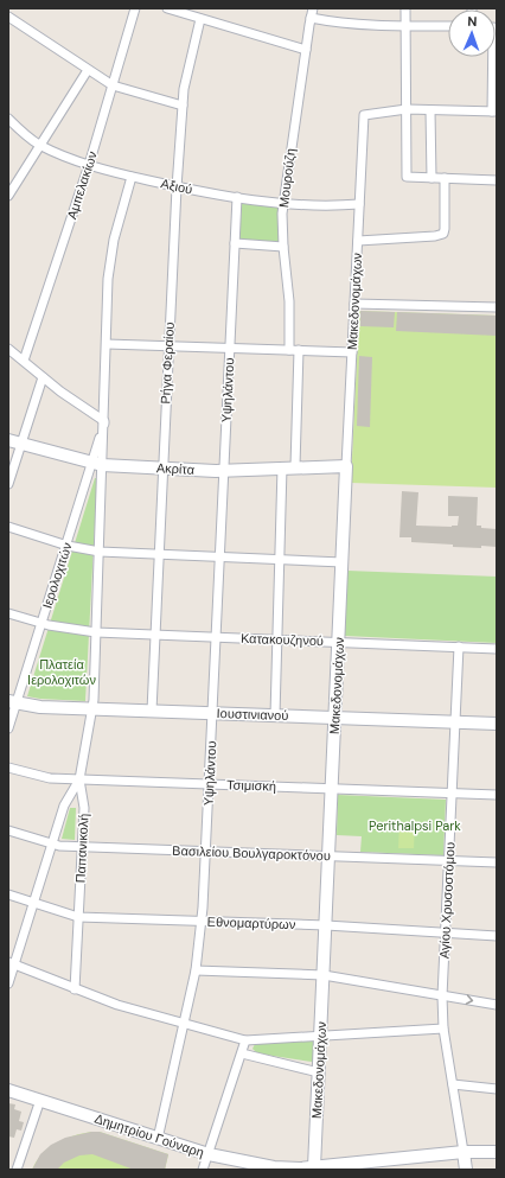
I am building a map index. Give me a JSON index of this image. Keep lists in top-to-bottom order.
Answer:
{
  "streets": {
    "street": [
      "Μουρούζη",
      "Αμπελακίων",
      "Αξιού",
      "Μακεδονομάχων",
      "Ρήγα Φεραίου",
      "Υψηλάντου",
      "Ακρίτα",
      "Ιερολοχιτών",
      "Κατακουζηνού",
      "Ιουστινιανού",
      "Τσιμισκή",
      "Παπανικολή",
      "Βασιλείου Βουλγαροκτόνου",
      "Αγίου Χρυσοστόμου",
      "Εθνομαρτύρων",
      "Δημητρίου Γούναρη"
    ]
  },
  "crossings": [
    ["Μουρούζη", "Αξιού"],
    ["Μουρούζη", "Υψηλάντου"],
    ["Μουρούζη", "Ακρίτα"],
    ["Μουρούζη", "Κατακουζηνού"],
    ["Μουρούζη", "Ιουστινιανού"],
    ["Αμπελακίων", "Αξιού"],
    ["Αξιού", "Μακεδονομάχων"],
    ["Αξιού", "Ρήγα Φεραίου"],
    ["Αξιού", "Υψηλάντου"],
    ["Αξιού", "Ιερολοχιτών"],
    ["Μακεδονομάχων", "Υψηλάντου"],
    ["Μακεδονομάχων", "Ακρίτα"],
    ["Μακεδονομάχων", "Κατακουζηνού"],
    ["Μακεδονομάχων", "Ιουστινιανού"],
    ["Μακεδονομάχων", "Τσιμισκή"],
    ["Μακεδονομάχων", "Βασιλείου Βουλγαροκτόνου"],
    ["Μακεδονομάχων", "Εθνομαρτύρων"],
    ["Μακεδονομάχων", "Δημητρίου Γούναρη"],
    ["Ρήγα Φεραίου", "Υψηλάντου"],
    ["Ρήγα Φεραίου", "Ακρίτα"],
    ["Ρήγα Φεραίου", "Κατακουζηνού"],
    ["Ρήγα Φεραίου", "Ιουστινιανού"],
    ["Υψηλάντου", "Ακρίτα"],
    ["Υψηλάντου", "Ιερολοχιτών"],
    ["Υψηλάντου", "Κατακουζηνού"],
    ["Υψηλάντου", "Ιουστινιανού"],
    ["Υψηλάντου", "Τσιμισκή"],
    ["Υψηλάντου", "Βασιλείου Βουλγαροκτόνου"],
    ["Υψηλάντου", "Εθνομαρτύρων"],
    ["Υψηλάντου", "Δημητρίου Γούναρη"],
    ["Ακρίτα", "Ιερολοχιτών"],
    ["Ιερολοχιτών", "Κατακουζηνού"],
    ["Ιερολοχιτών", "Ιουστινιανού"],
    ["Ιερολοχιτών", "Παπανικολή"],
    ["Κατακουζηνού", "Αγίου Χρυσοστόμου"],
    ["Ιουστινιανού", "Παπανικολή"],
    ["Ιουστινιανού", "Αγίου Χρυσοστόμου"],
    ["Τσιμισκή", "Παπανικολή"],
    ["Τσιμισκή", "Αγίου Χρυσοστόμου"],
    ["Παπανικολή", "Βασιλείου Βουλγαροκτόνου"],
    ["Παπανικολή", "Εθνομαρτύρων"],
    ["Βασιλείου Βουλγαροκτόνου", "Αγίου Χρυσοστόμου"],
    ["Αγίου Χρυσοστόμου", "Εθνομαρτύρων"],
    ["Αγίου Χρυσοστόμου", "Δημητρίου Γούναρη"]
  ],
  "parks": ["Πλατεία Ιερολοχιτών", "Perithalpsi Park"],
  "north": "top"
}
